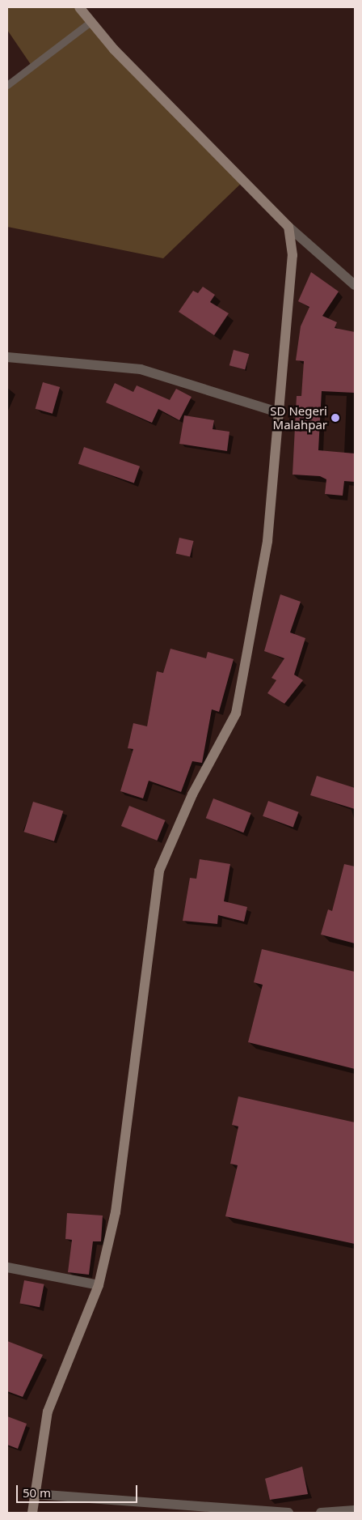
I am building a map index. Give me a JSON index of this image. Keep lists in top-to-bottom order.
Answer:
{
  "places": ["SD Negeri Malahpar"],
  "scale_bar": "50 m"
}
